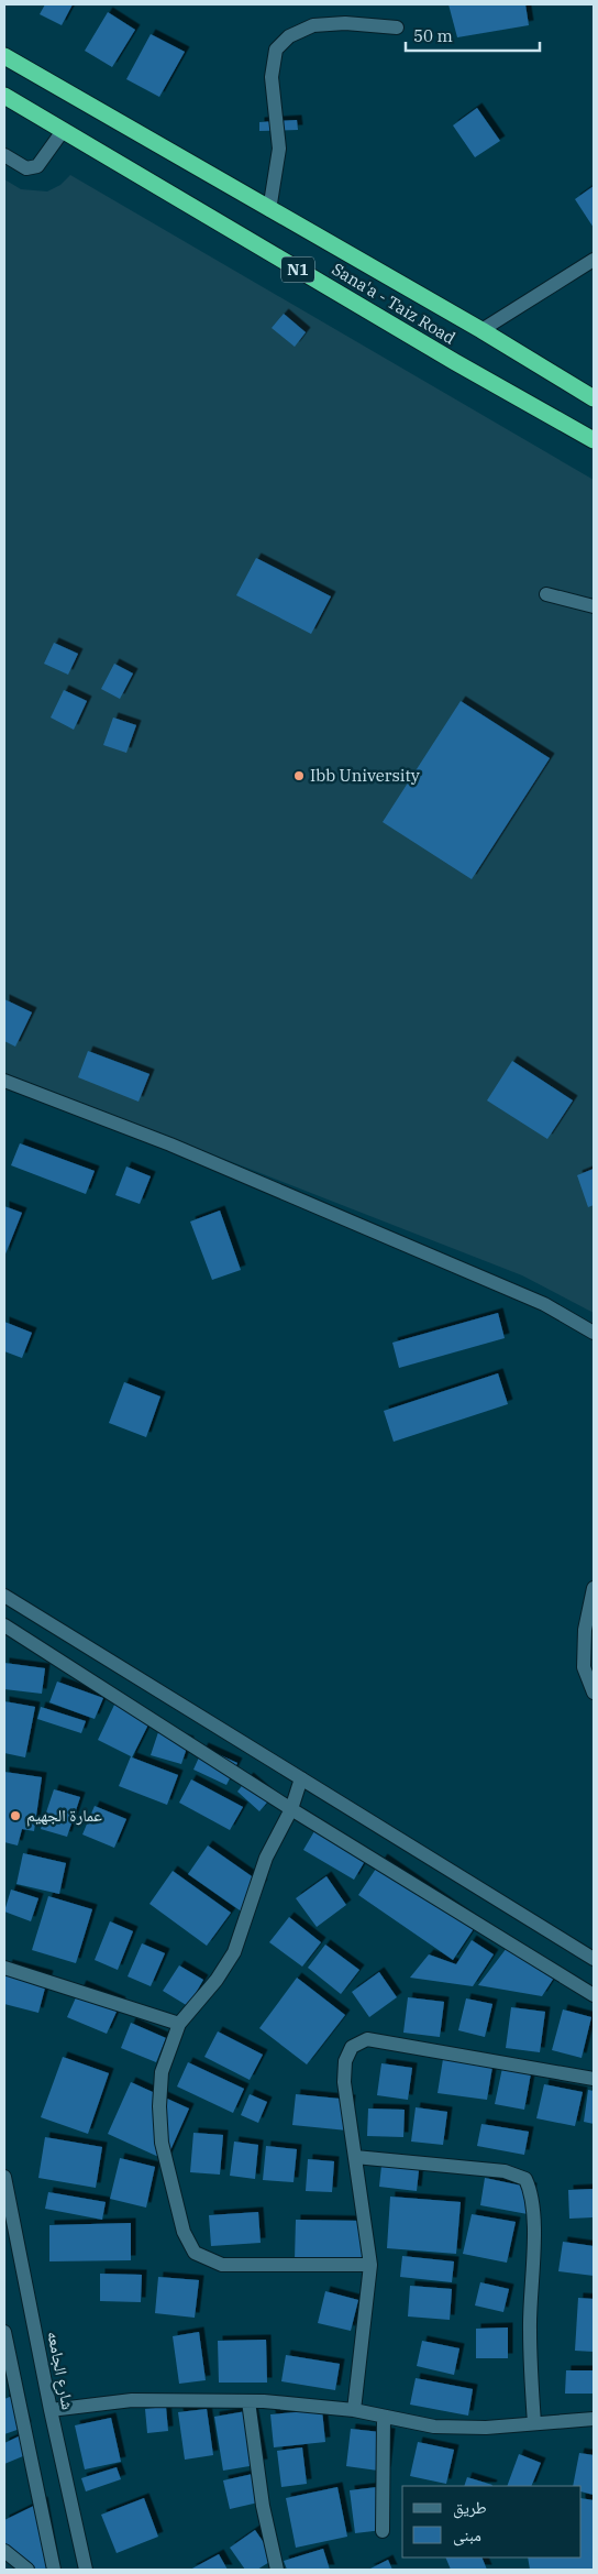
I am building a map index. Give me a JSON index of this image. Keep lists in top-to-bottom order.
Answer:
{
  "streets": {
    "highway": ["N1", "Sana'a - Taiz Road"],
    "street": ["شارع الجامعه"]
  },
  "places": ["Ibb University", "عمارة الجهيم"],
  "legend": ["طريق", "مبنى"],
  "scale_bar": "50 m"
}
